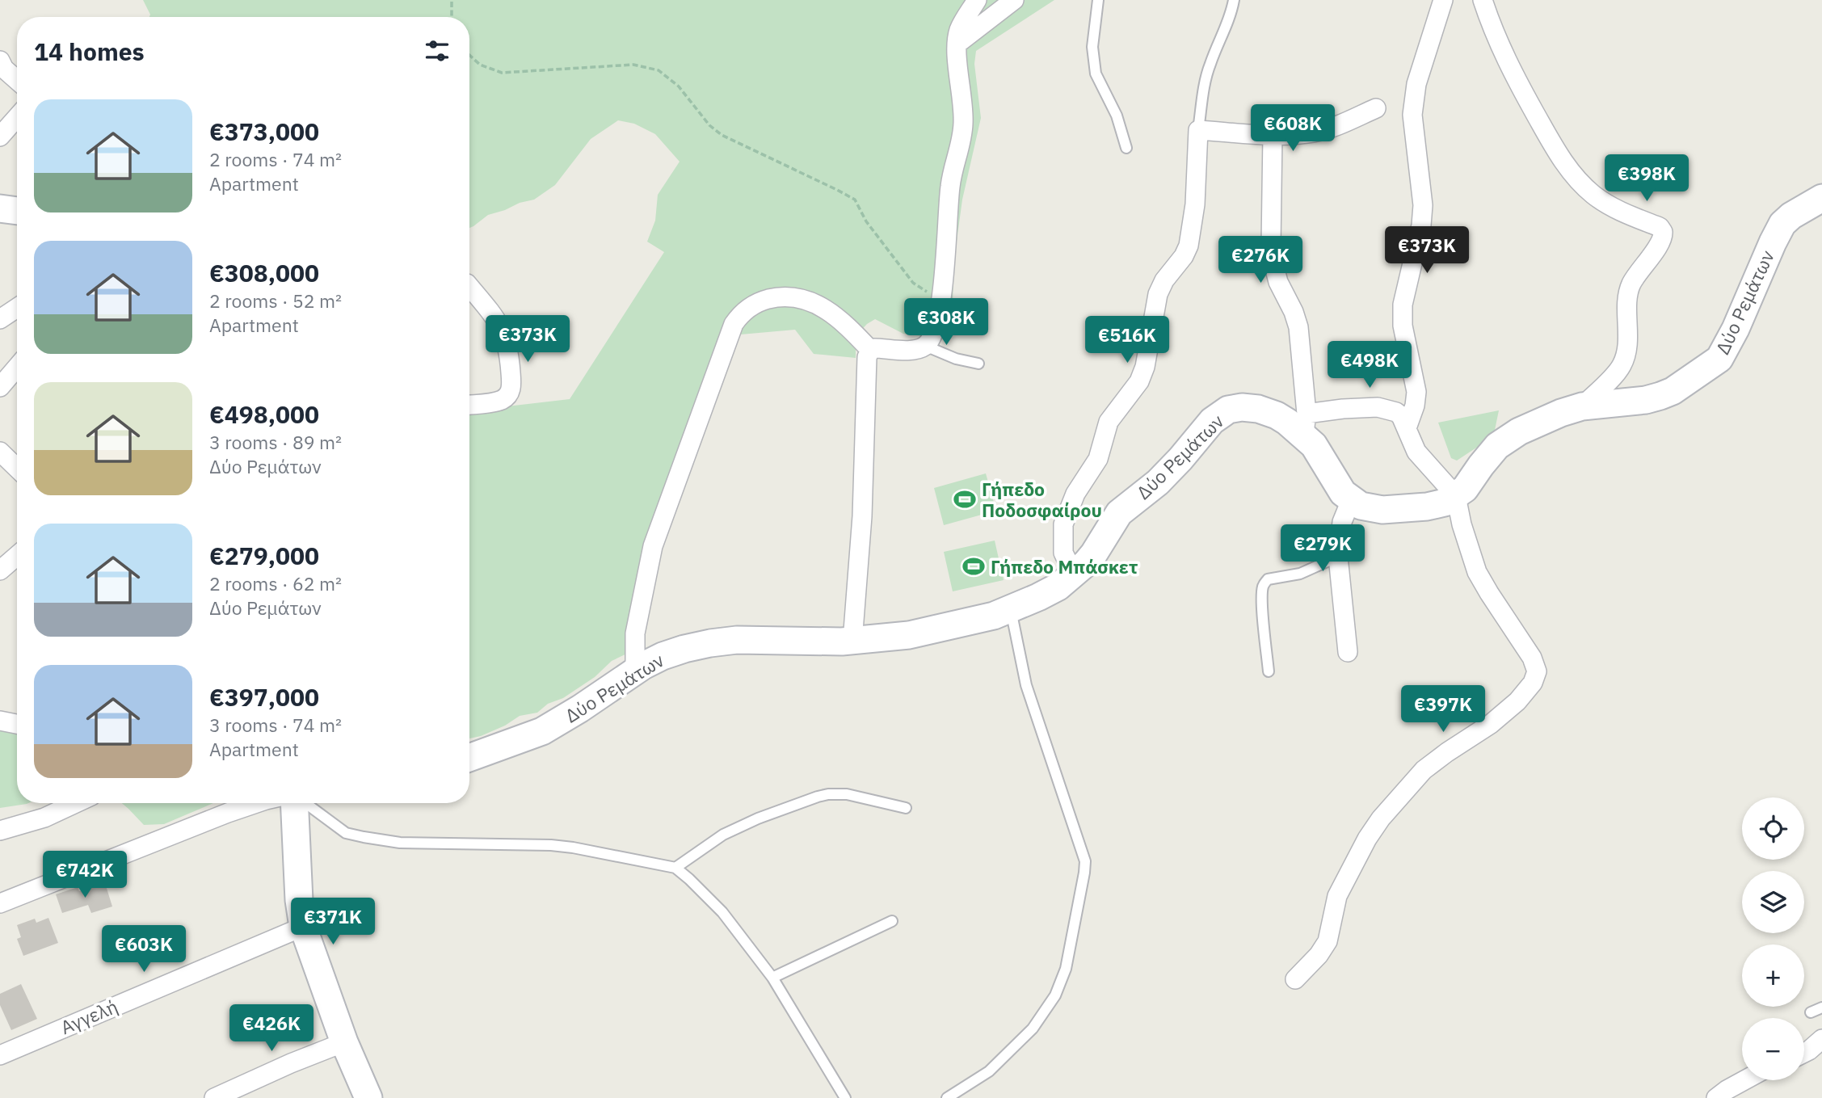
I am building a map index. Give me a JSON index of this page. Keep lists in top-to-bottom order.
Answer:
{
  "streets": {
    "street": ["Δύο Ρεμάτων", "Αγγελή"]
  },
  "places": {
    "sports": ["Γήπεδο Ποδοσφαίρου", "Γήπεδο Μπάσκετ"]
  },
  "page": {
    "heading": "14 homes",
    "list": [
      {
        "name": "€373,000",
        "note": "2 rooms · 74 m² · Apartment"
      },
      {
        "name": "€308,000",
        "note": "2 rooms · 52 m² · Apartment"
      },
      {
        "name": "€498,000",
        "note": "3 rooms · 89 m² · Δύο Ρεμάτων"
      },
      {
        "name": "€279,000",
        "note": "2 rooms · 62 m² · Δύο Ρεμάτων"
      },
      {
        "name": "€397,000",
        "note": "3 rooms · 74 m² · Apartment"
      }
    ],
    "price": [
      "€608K",
      "€398K",
      "€373K",
      "€276K",
      "€308K",
      "€373K",
      "€516K",
      "€498K",
      "€279K",
      "€397K",
      "€742K",
      "€371K",
      "€603K",
      "€426K"
    ],
    "map_buttons": ["+", "−"]
  }
}
